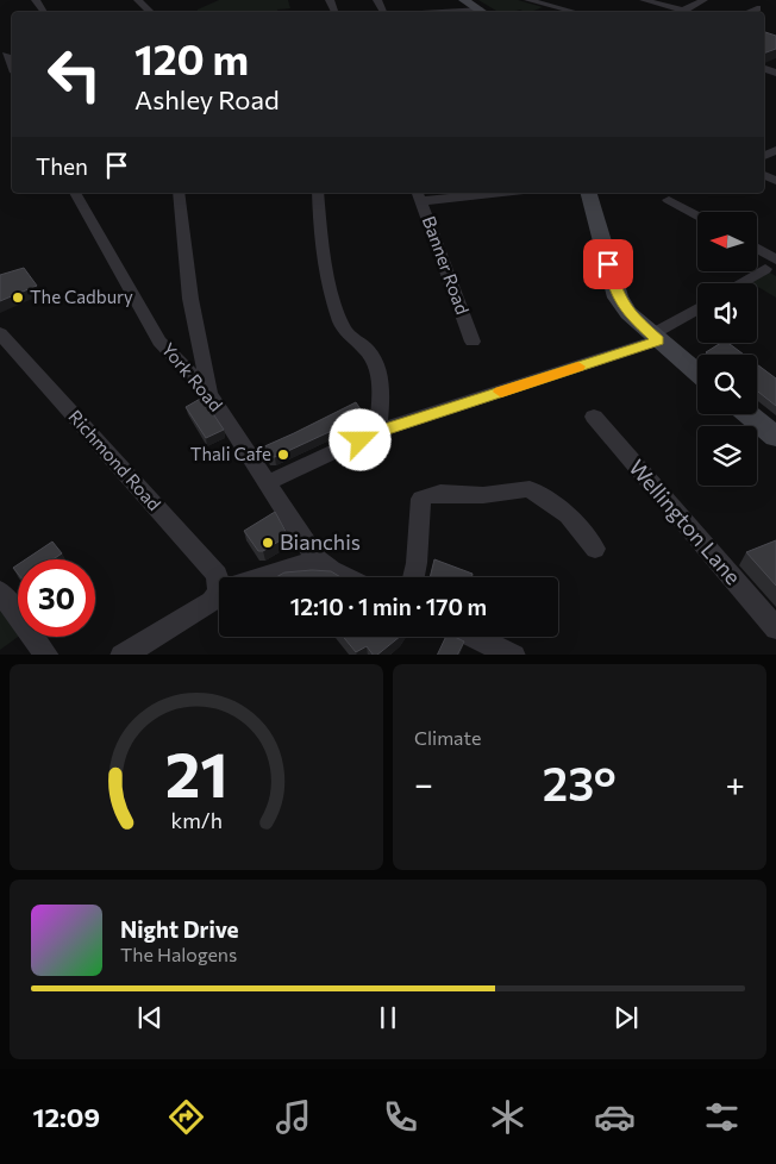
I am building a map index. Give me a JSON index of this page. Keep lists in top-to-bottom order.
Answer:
{
  "streets": {
    "street": [
      "Banner Road",
      "York Road",
      "Richmond Road",
      "Wellington Lane"
    ]
  },
  "places": ["The Cadbury", "Thali Cafe", "Bianchis"],
  "north": "left",
  "page": {
    "turn": ["120 m", "Ashley Road"],
    "then": "Then",
    "limit": "30",
    "trip": "12:10 · 1 min · 170 m",
    "tile": "Climate",
    "heat": ["−", "23°", "+"],
    "song": ["Night Drive", "The Halogens"],
    "tabs": "12:09",
    "gauge": ["21", "km/h"]
  }
}
